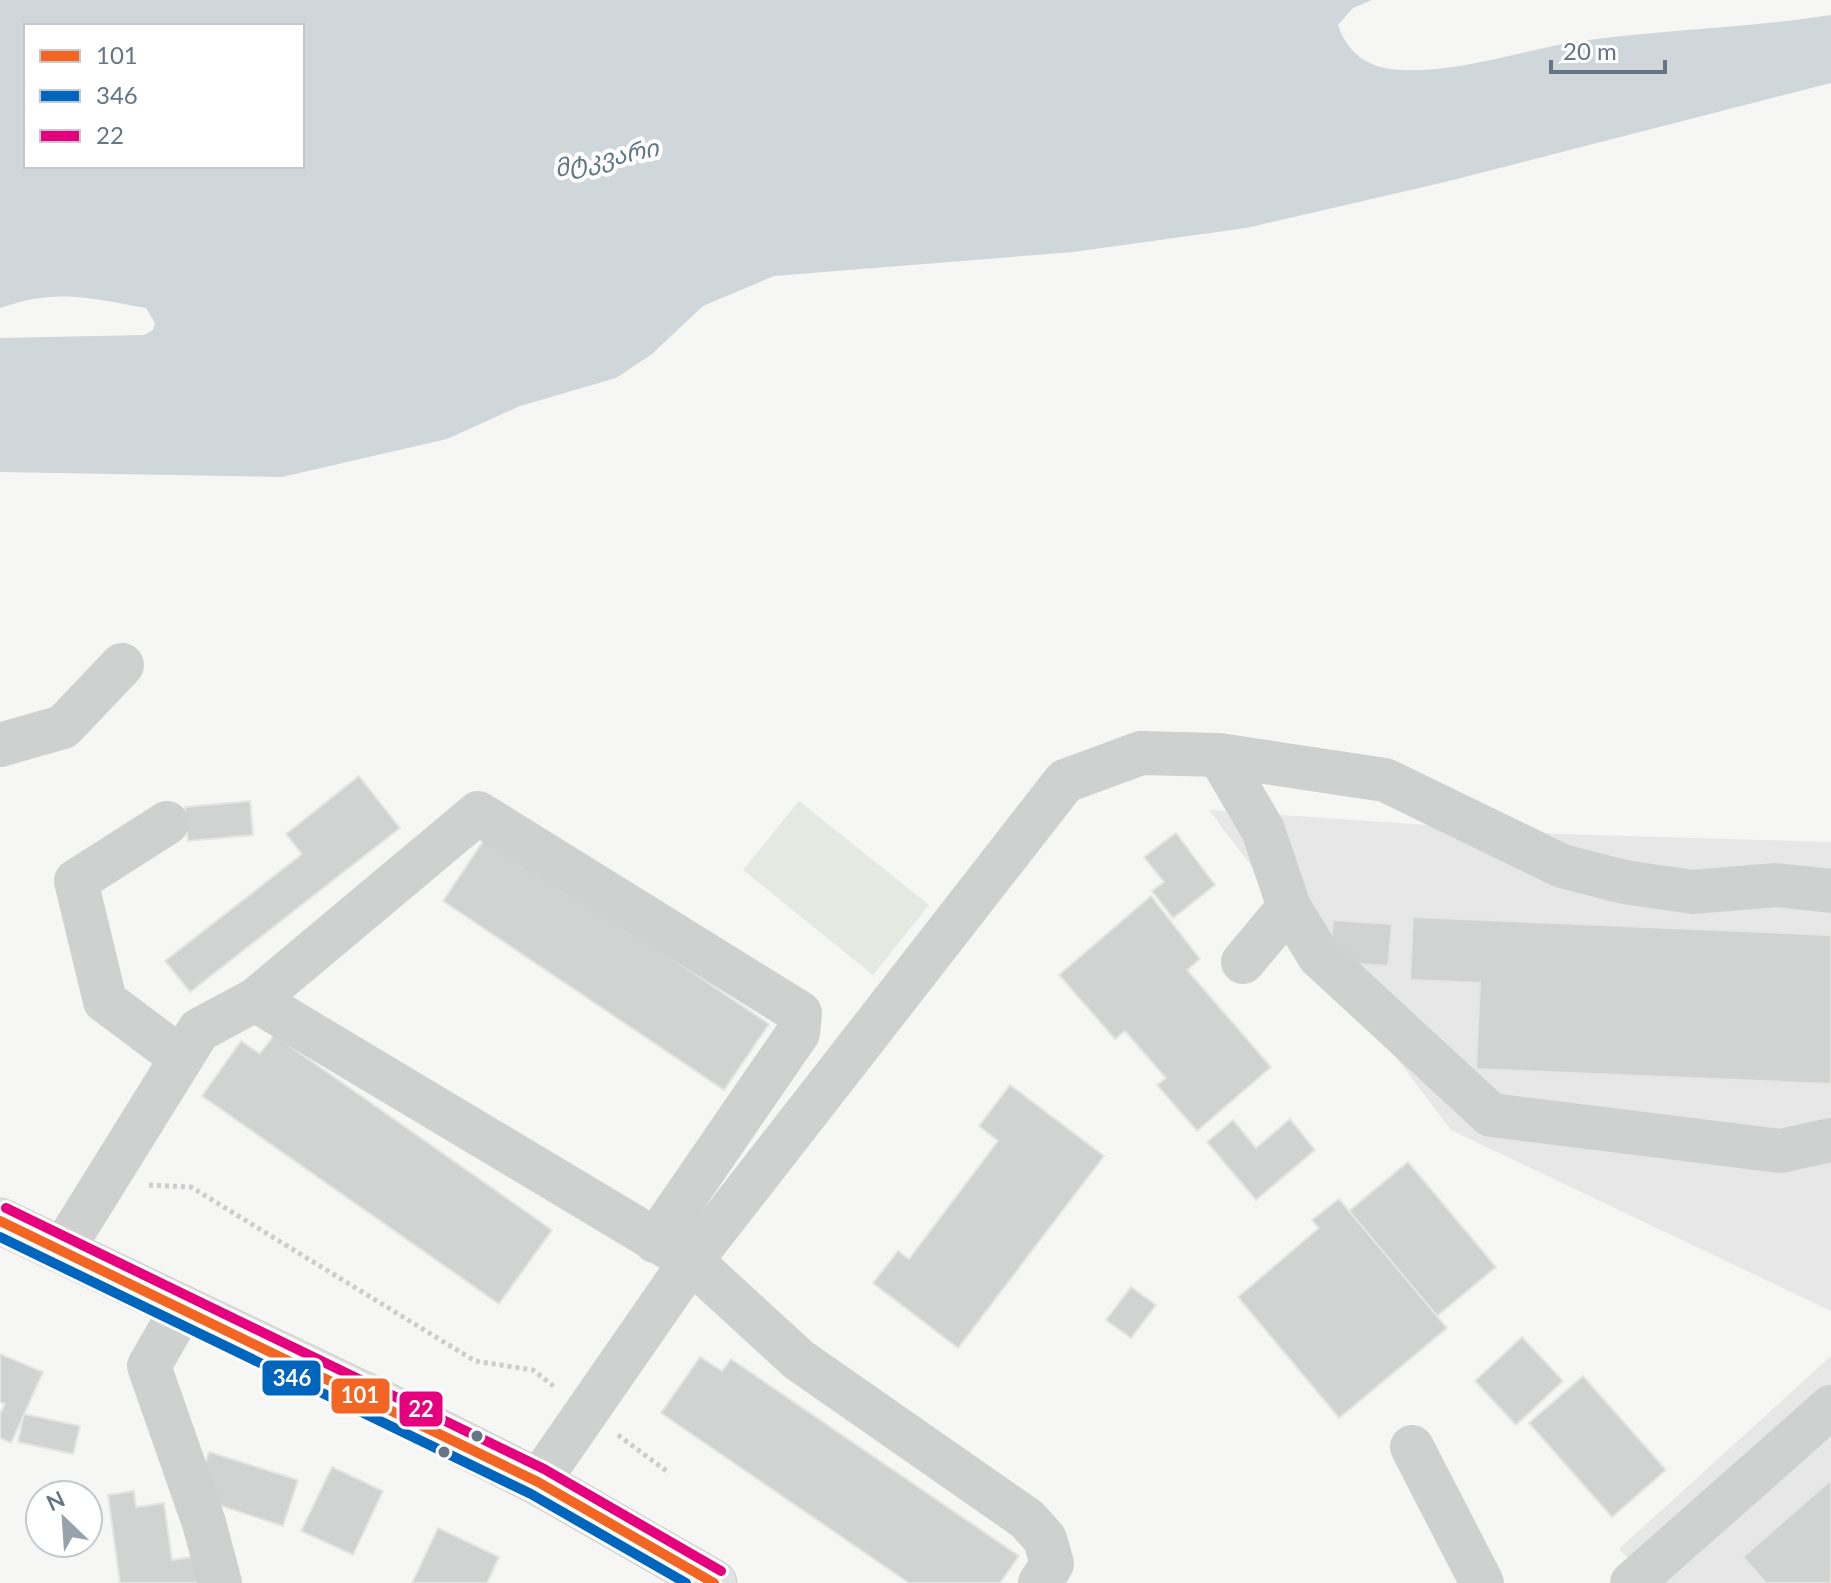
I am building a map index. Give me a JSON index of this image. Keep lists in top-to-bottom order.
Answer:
{
  "water": ["მტკვარი"],
  "lines": ["transit line 22", "transit line 101", "transit line 346"],
  "legend": ["101", "346", "22"],
  "scale_bar": "20 m",
  "north": "top left"
}
